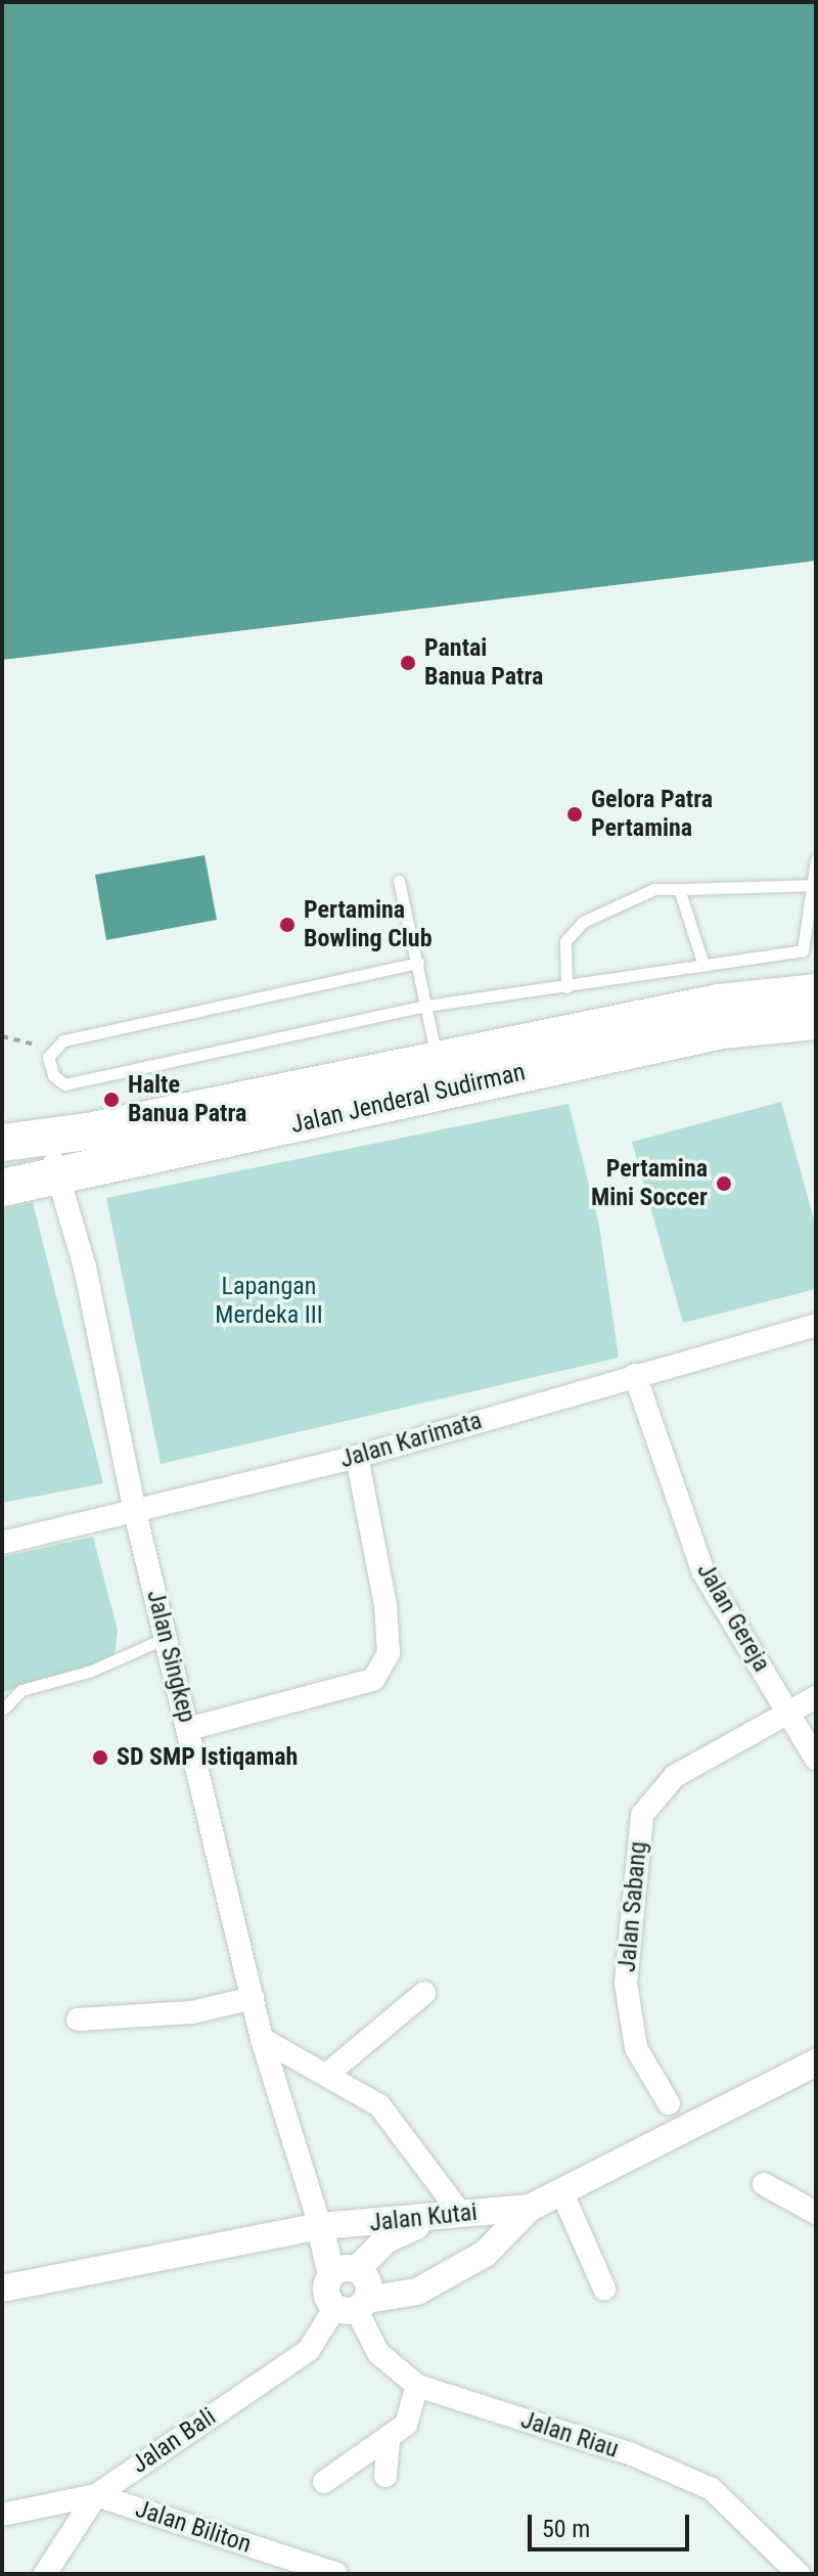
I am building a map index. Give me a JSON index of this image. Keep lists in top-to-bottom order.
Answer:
{
  "streets": {
    "highway": ["Jalan Jenderal Sudirman"],
    "street": [
      "Jalan Karimata",
      "Jalan Gereja",
      "Jalan Singkep",
      "Jalan Sabang",
      "Jalan Kutai",
      "Jalan Riau",
      "Jalan Bali",
      "Jalan Biliton"
    ]
  },
  "crossings": [
    ["Jalan Jenderal Sudirman", "Jalan Singkep"],
    ["Jalan Karimata", "Jalan Gereja"],
    ["Jalan Karimata", "Jalan Singkep"],
    ["Jalan Gereja", "Jalan Sabang"],
    ["Jalan Singkep", "Jalan Kutai"],
    ["Jalan Riau", "Jalan Bali"],
    ["Jalan Bali", "Jalan Biliton"]
  ],
  "parks": ["Lapangan Merdeka III"],
  "places": [
    "Pantai Banua Patra",
    "Gelora Patra Pertamina",
    "Pertamina Bowling Club",
    "Halte Banua Patra",
    "Pertamina Mini Soccer",
    "SD SMP Istiqamah"
  ],
  "scale_bar": "50 m"
}
